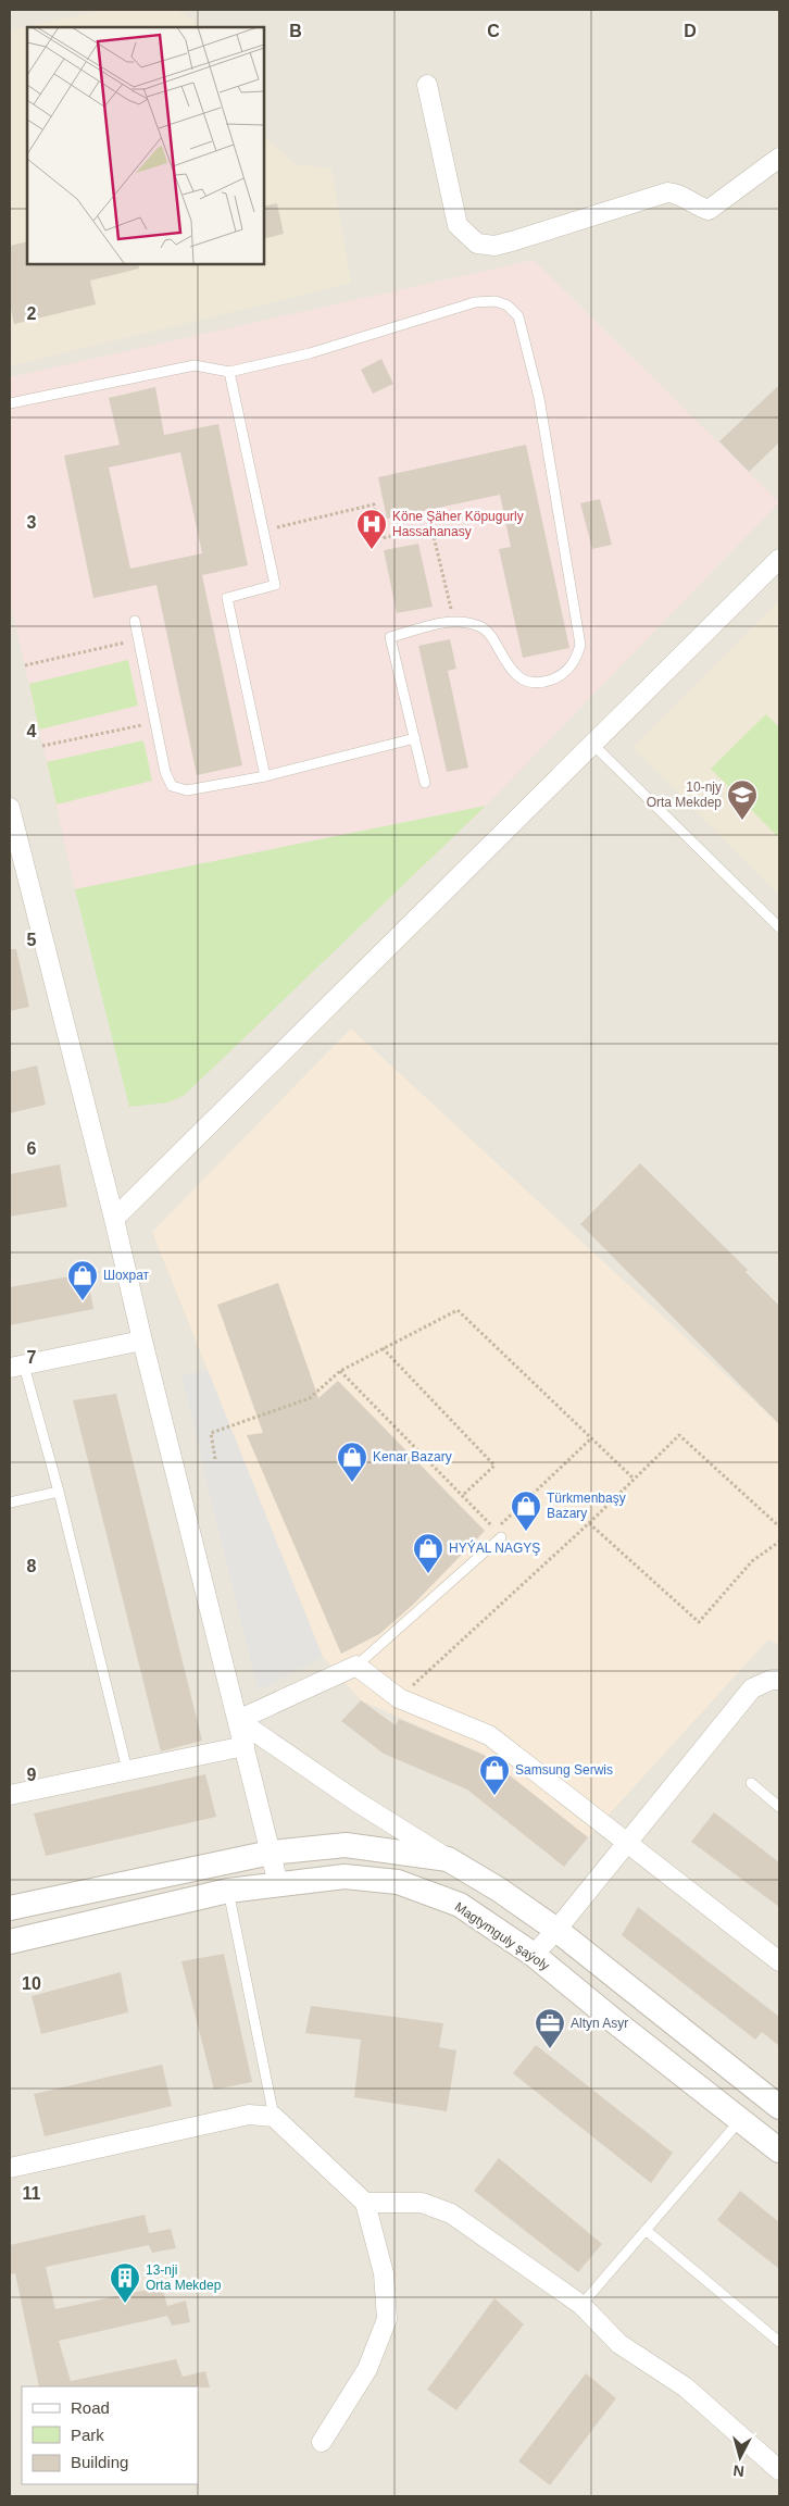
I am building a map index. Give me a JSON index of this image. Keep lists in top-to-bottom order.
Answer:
{
  "streets": {
    "street": ["Magtymguly şaýoly"]
  },
  "places": {
    "hospital": ["Köne Şäher Köpugurly Hassahanasy"],
    "school or university": ["10-njy Orta Mekdep"],
    "shop": [
      "Шохрат",
      "Kenar Bazary",
      "Türkmenbaşy Bazary",
      "HYÝAL NAGYŞ",
      "Samsung Serwis"
    ],
    "office": ["Altyn Asyr"],
    "building": ["13-nji Orta Mekdep"]
  },
  "legend": ["Road", "Park", "Building"],
  "north": "bottom",
  "grid": {
    "columns": ["B", "C", "D"],
    "rows": [
      "2",
      "3",
      "4",
      "5",
      "6",
      "7",
      "8",
      "9",
      "10",
      "11"
    ]
  }
}
